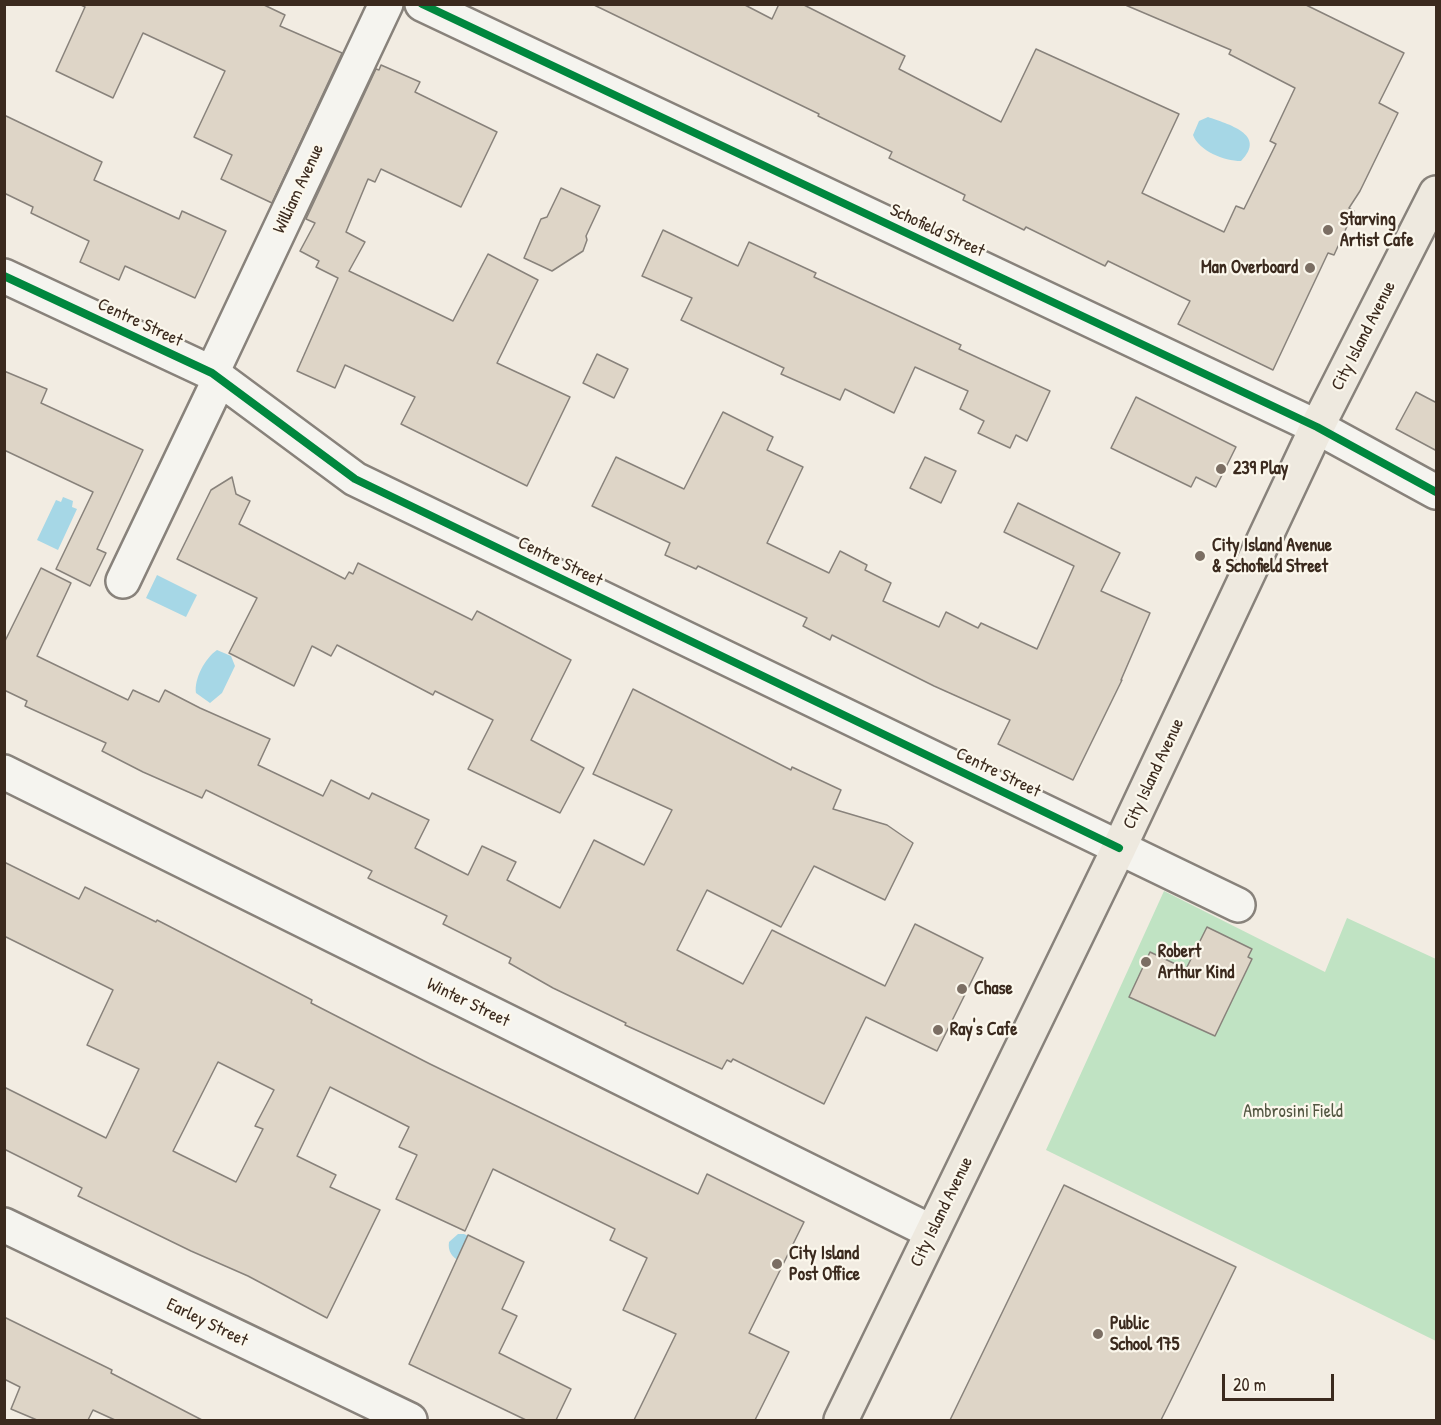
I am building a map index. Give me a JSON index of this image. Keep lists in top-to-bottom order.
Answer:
{
  "streets": {
    "main road": ["City Island Avenue"],
    "street": [
      "William Avenue",
      "Schofield Street",
      "Centre Street",
      "Winter Street",
      "Earley Street"
    ]
  },
  "crossings": [
    ["William Avenue", "Centre Street"],
    ["Schofield Street", "City Island Avenue"],
    ["Centre Street", "City Island Avenue"],
    ["City Island Avenue", "Winter Street"]
  ],
  "parks": ["Ambrosini Field"],
  "places": [
    "Starving Artist Cafe",
    "Man Overboard",
    "239 Play",
    "City Island Avenue & Schofield Street",
    "Robert Arthur Kind",
    "Chase",
    "Ray's Cafe",
    "City Island Post Office",
    "Public School 175"
  ],
  "scale_bar": "20 m"
}
